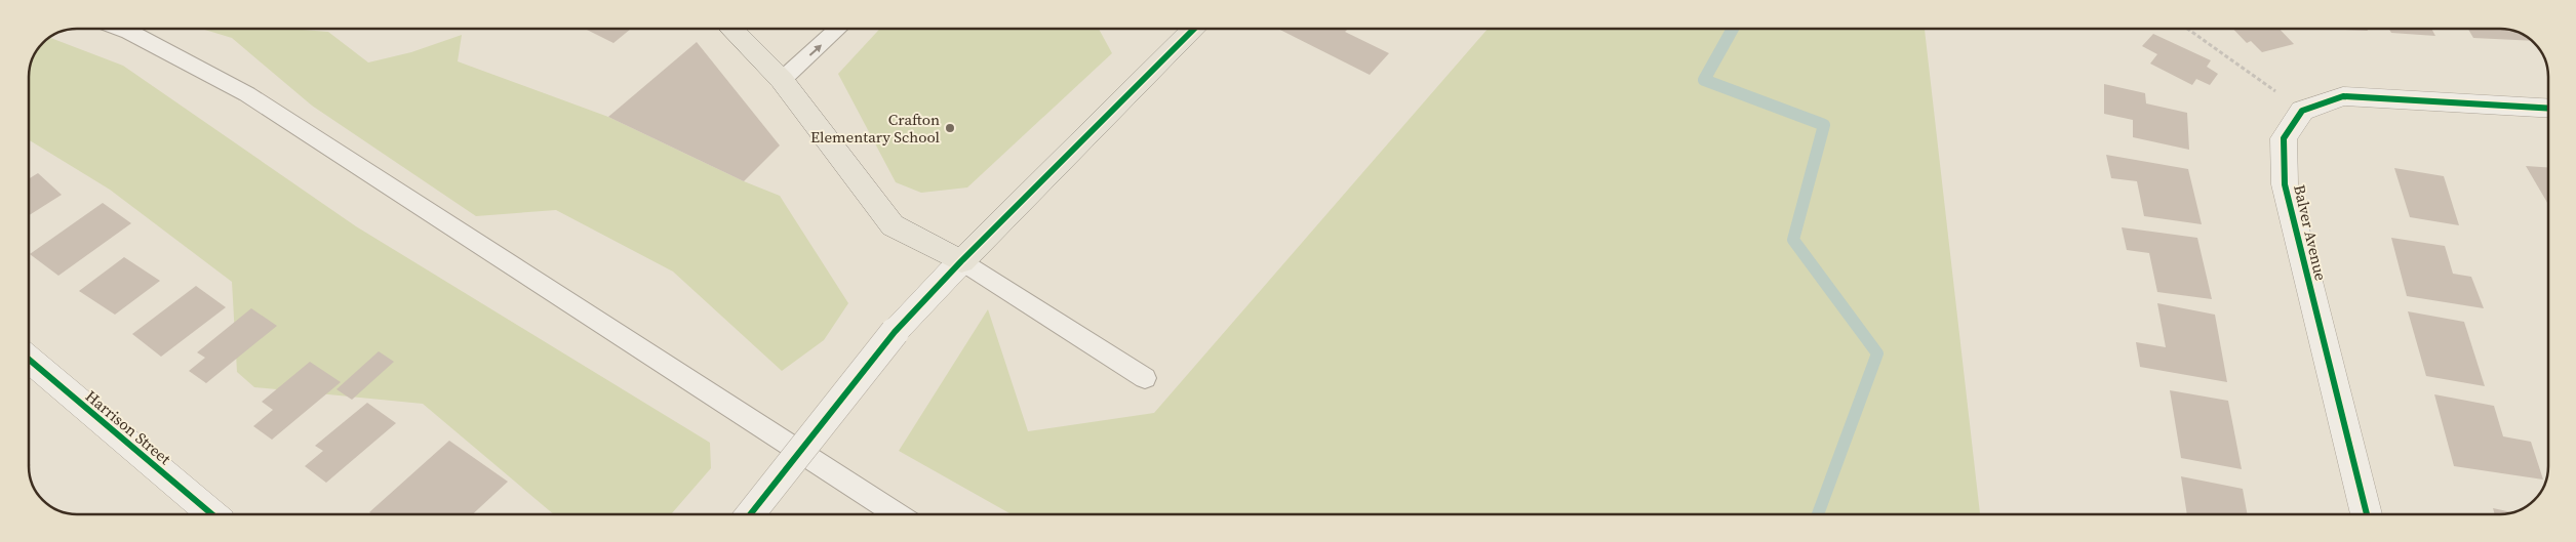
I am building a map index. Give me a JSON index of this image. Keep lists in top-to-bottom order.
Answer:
{
  "streets": {
    "street": ["Balver Avenue", "Harrison Street"]
  },
  "places": ["Crafton Elementary School"]
}
